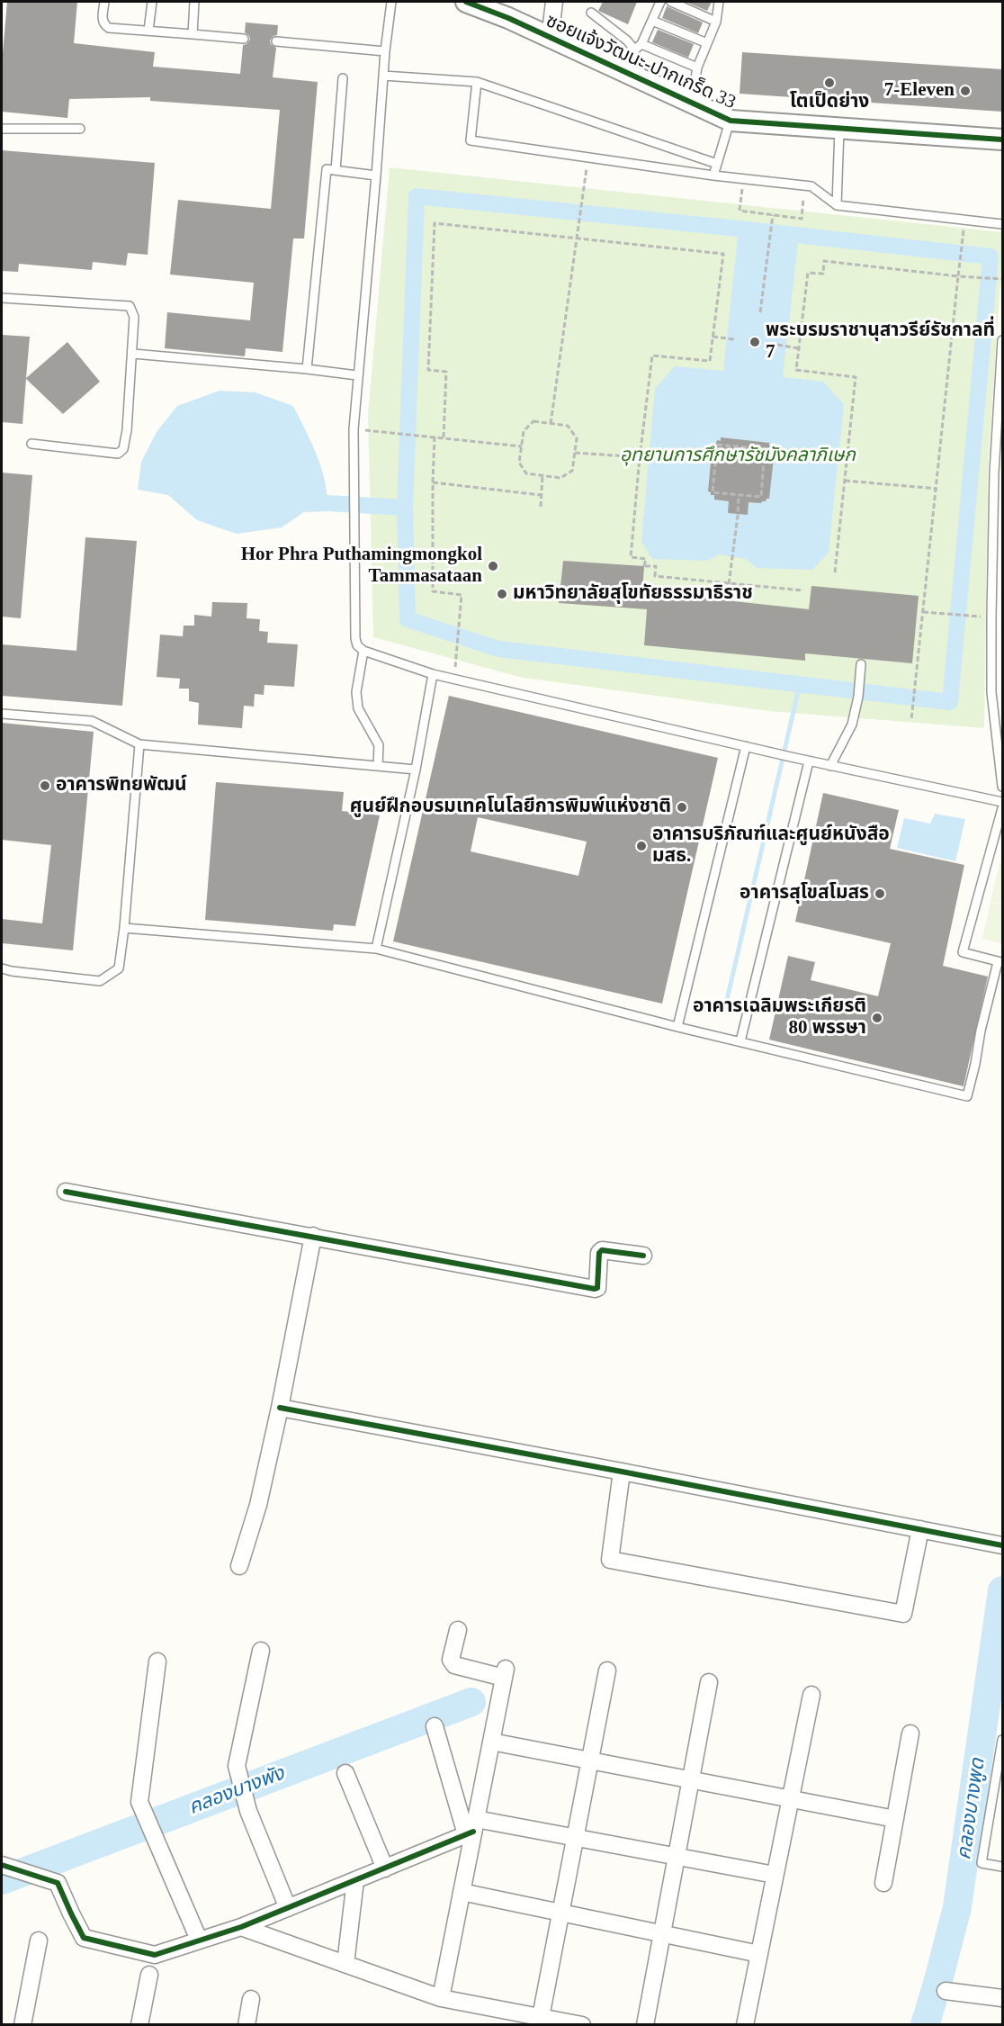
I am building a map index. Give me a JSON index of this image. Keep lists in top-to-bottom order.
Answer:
{
  "streets": {
    "street": ["ซอยแจ้งวัฒนะ-ปากเกร็ด 33"]
  },
  "water": ["คลองบางพัง", "คลองบางพูด"],
  "parks": ["อุทยานการศึกษารัชมังคลาภิเษก"],
  "places": [
    "โตเป็ดย่าง",
    "7-Eleven",
    "พระบรมราชานุสาวรีย์รัชกาลที่ 7",
    "Hor Phra Puthamingmongkol Tammasataan",
    "มหาวิทยาลัยสุโขทัยธรรมาธิราช",
    "อาคารพิทยพัฒน์",
    "ศูนย์ฝึกอบรมเทคโนโลยีการพิมพ์แห่งชาติ",
    "อาคารบริภัณฑ์และศูนย์หนังสือ มสธ.",
    "อาคารสุโขสโมสร",
    "อาคารเฉลิมพระเกียรติ 80 พรรษา"
  ]
}
